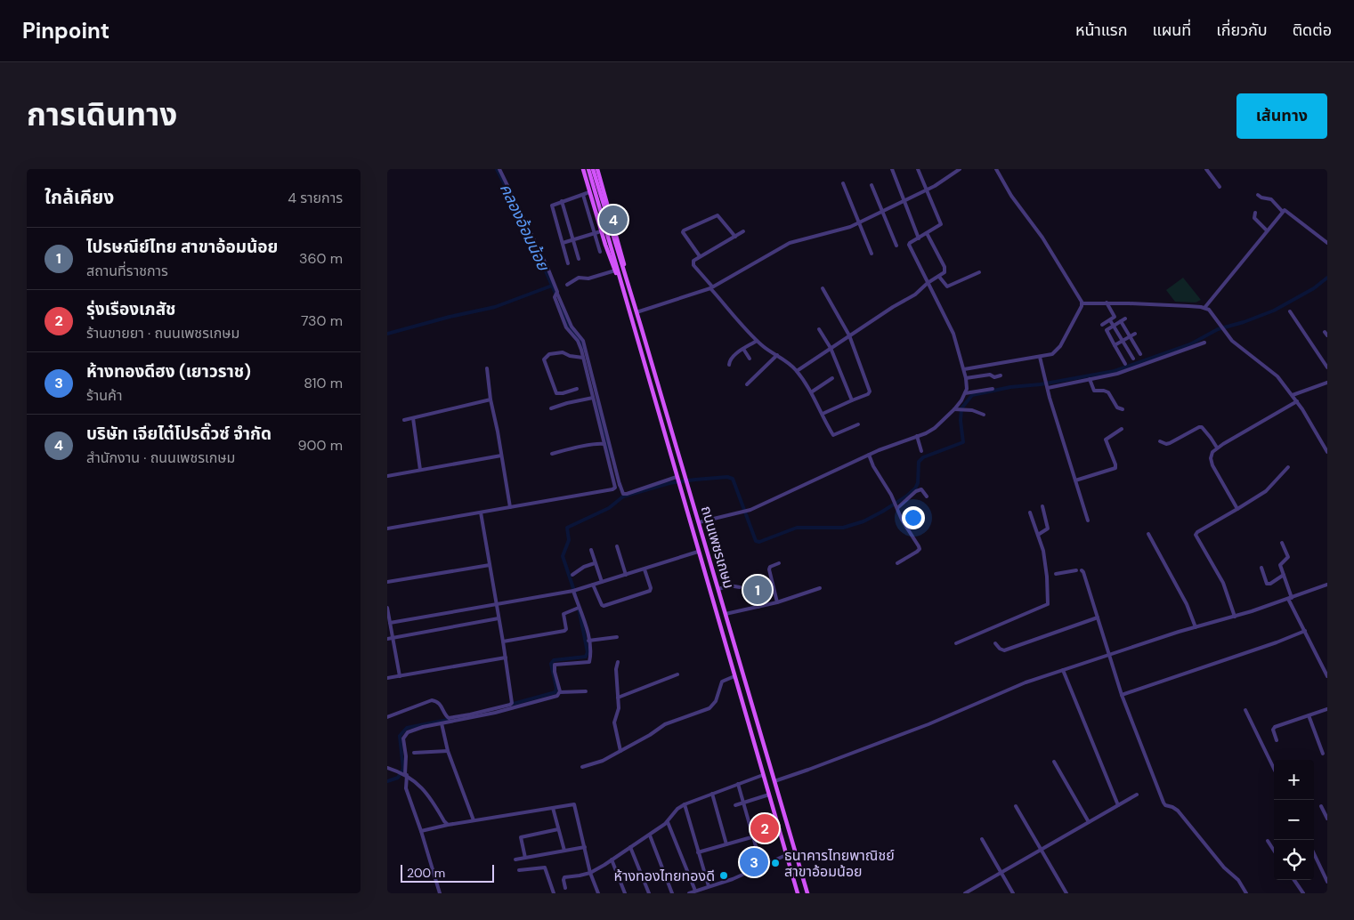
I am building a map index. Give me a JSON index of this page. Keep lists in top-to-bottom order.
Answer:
{
  "streets": {
    "main road": ["ถนนเพชรเกษม"]
  },
  "water": ["คลองอ้อมน้อย"],
  "places": ["ธนาคารไทยพาณิชย์ สาขาอ้อมน้อย", "ห้างทองไทยทองดี"],
  "scale_bar": "200 m",
  "page": {
    "header": "Pinpoint",
    "nav": [
      "หน้าแรก",
      "แผนที่",
      "เกี่ยวกับ",
      "ติดต่อ"
    ],
    "title": "การเดินทาง",
    "buttons": "เส้นทาง",
    "heading": ["ใกล้เคียง", "4 รายการ"],
    "pins": [
      "4",
      "1",
      "2",
      "3"
    ],
    "list": [
      {
        "mark": "1",
        "name": "ไปรษณีย์ไทย สาขาอ้อมน้อย",
        "note": "สถานที่ราชการ",
        "value": "360 m"
      },
      {
        "mark": "2",
        "name": "รุ่งเรืองเภสัช",
        "note": "ร้านขายยา · ถนนเพชรเกษม",
        "value": "730 m"
      },
      {
        "mark": "3",
        "name": "ห้างทองดีฮง (เยาวราช)",
        "note": "ร้านค้า",
        "value": "810 m"
      },
      {
        "mark": "4",
        "name": "บริษัท เจียไต๋โปรดิ๊วซ์ จำกัด",
        "note": "สำนักงาน · ถนนเพชรเกษม",
        "value": "900 m"
      }
    ],
    "map_buttons": ["+", "−"],
    "scale": "200 m"
  }
}
